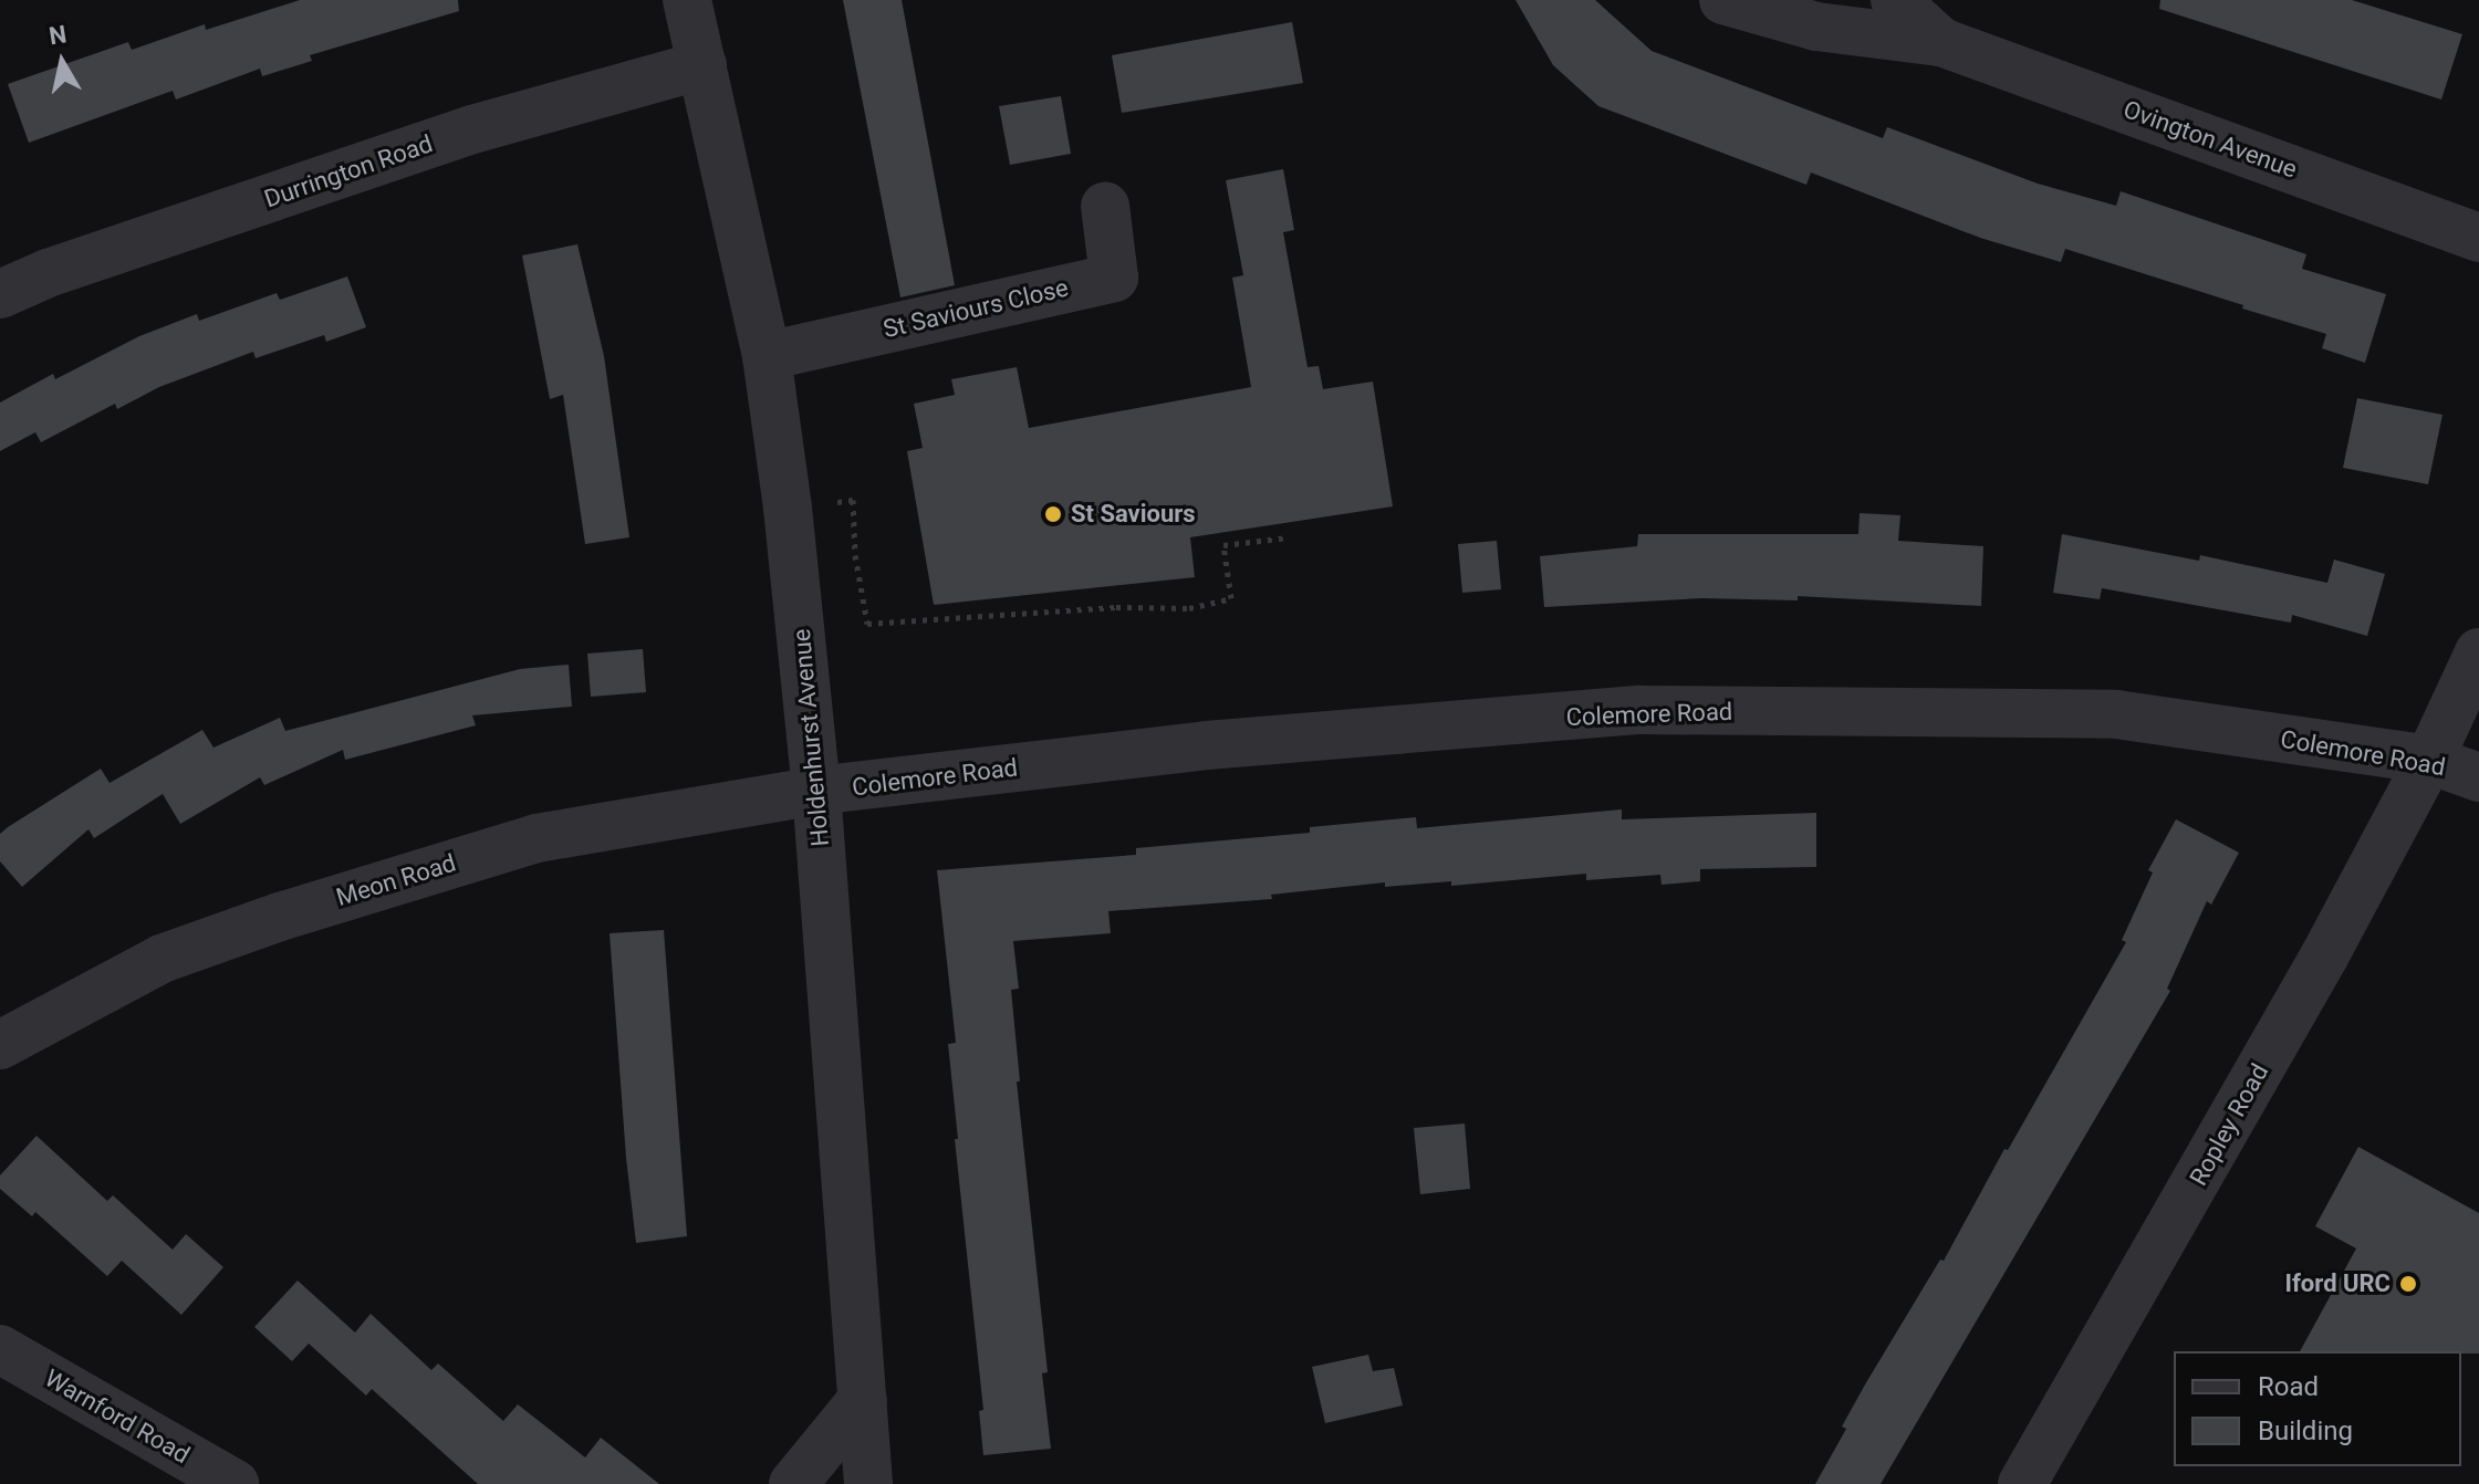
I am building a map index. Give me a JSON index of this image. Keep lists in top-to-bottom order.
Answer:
{
  "streets": {
    "street": [
      "Ovington Avenue",
      "Durrington Road",
      "St Saviours Close",
      "Colemore Road",
      "Holdenhurst Avenue",
      "Meon Road",
      "Ropley Road",
      "Warnford Road"
    ]
  },
  "crossings": [
    ["Durrington Road", "Holdenhurst Avenue"],
    ["St Saviours Close", "Holdenhurst Avenue"],
    ["Colemore Road", "Holdenhurst Avenue"],
    ["Colemore Road", "Meon Road"],
    ["Colemore Road", "Ropley Road"],
    ["Holdenhurst Avenue", "Meon Road"]
  ],
  "places": ["St Saviours", "Iford URC"],
  "legend": ["Road", "Building"],
  "north": "top"
}
